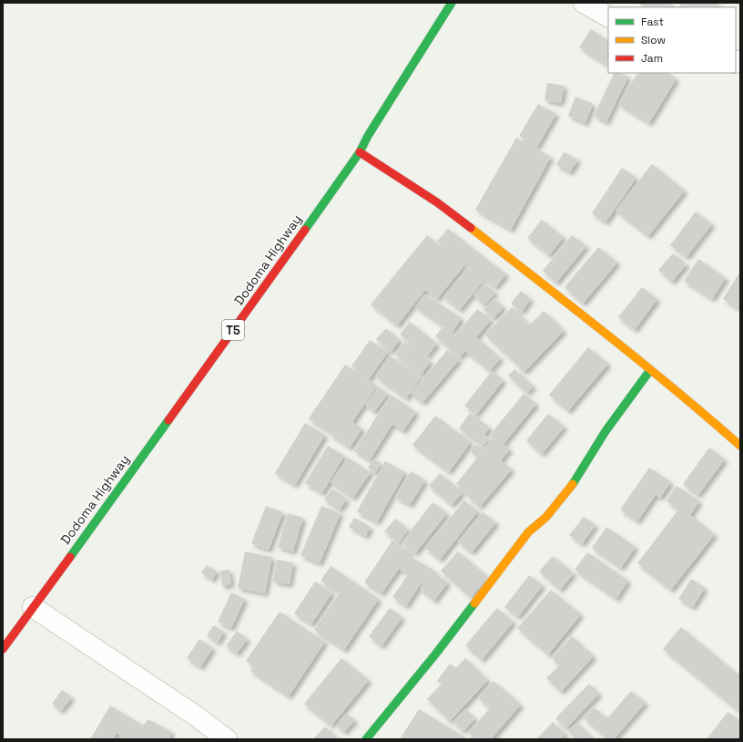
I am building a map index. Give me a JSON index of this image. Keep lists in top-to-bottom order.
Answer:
{
  "streets": {
    "main road": ["Dodoma Highway", "T5"]
  },
  "legend": ["Fast", "Slow", "Jam"]
}
